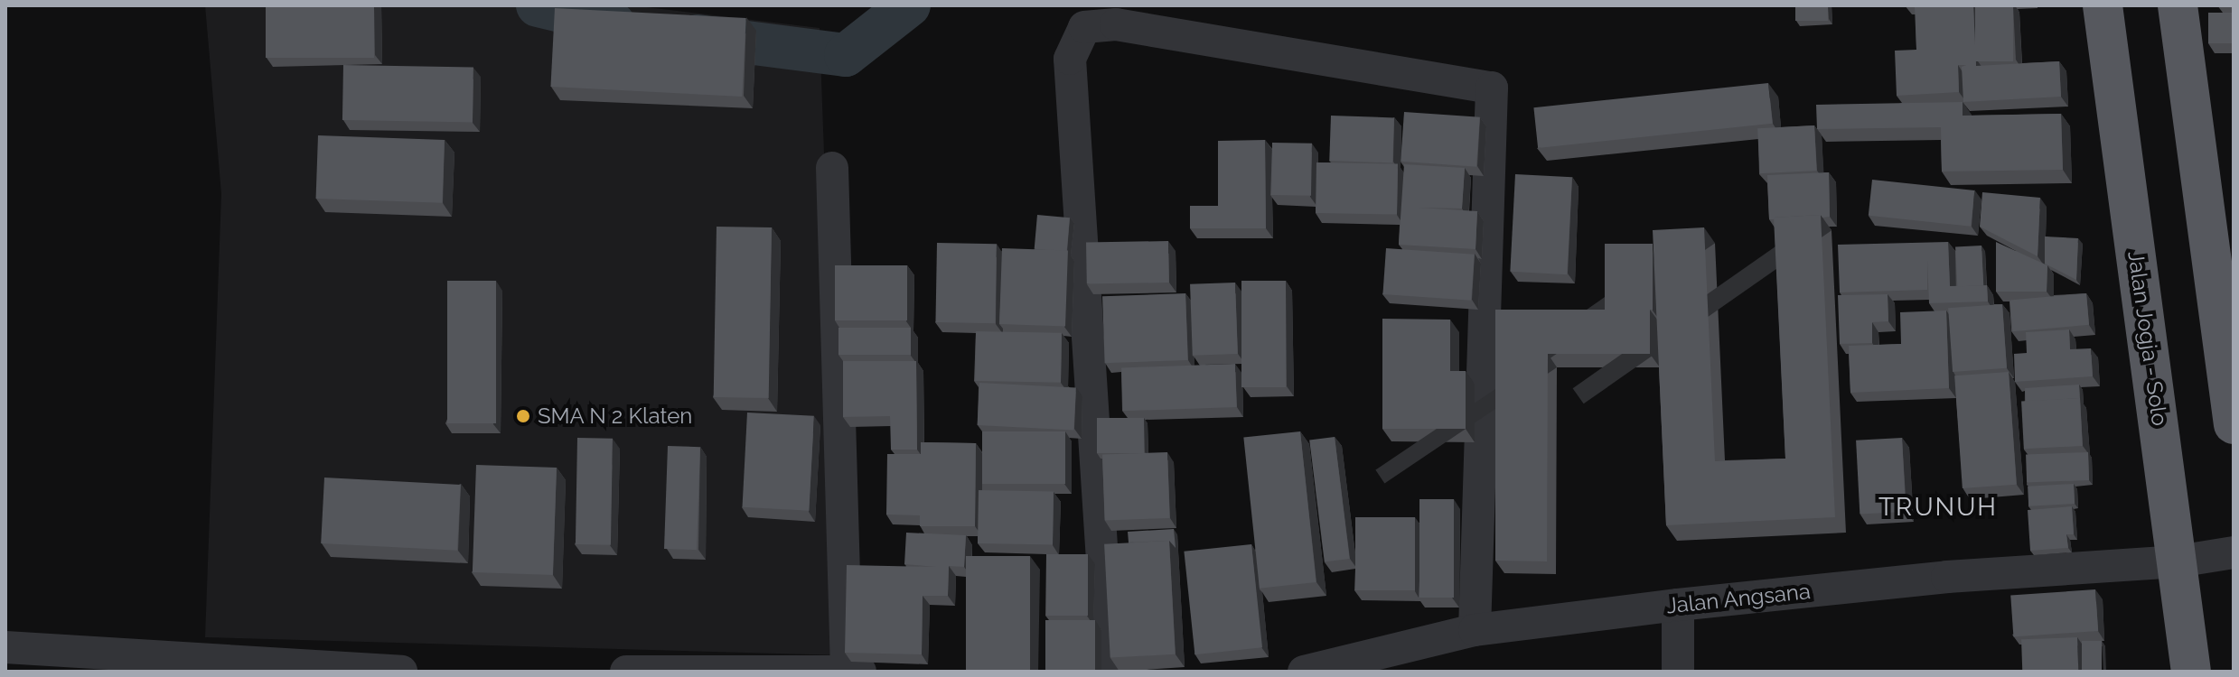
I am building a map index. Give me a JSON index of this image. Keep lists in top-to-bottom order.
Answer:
{
  "streets": {
    "highway": ["Jalan Jogja - Solo"],
    "street": ["Jalan Angsana"]
  },
  "crossings": [
    ["Jalan Jogja - Solo", "Jalan Angsana"]
  ],
  "districts": ["TRUNUH"],
  "places": ["SMA N 2 Klaten"]
}
